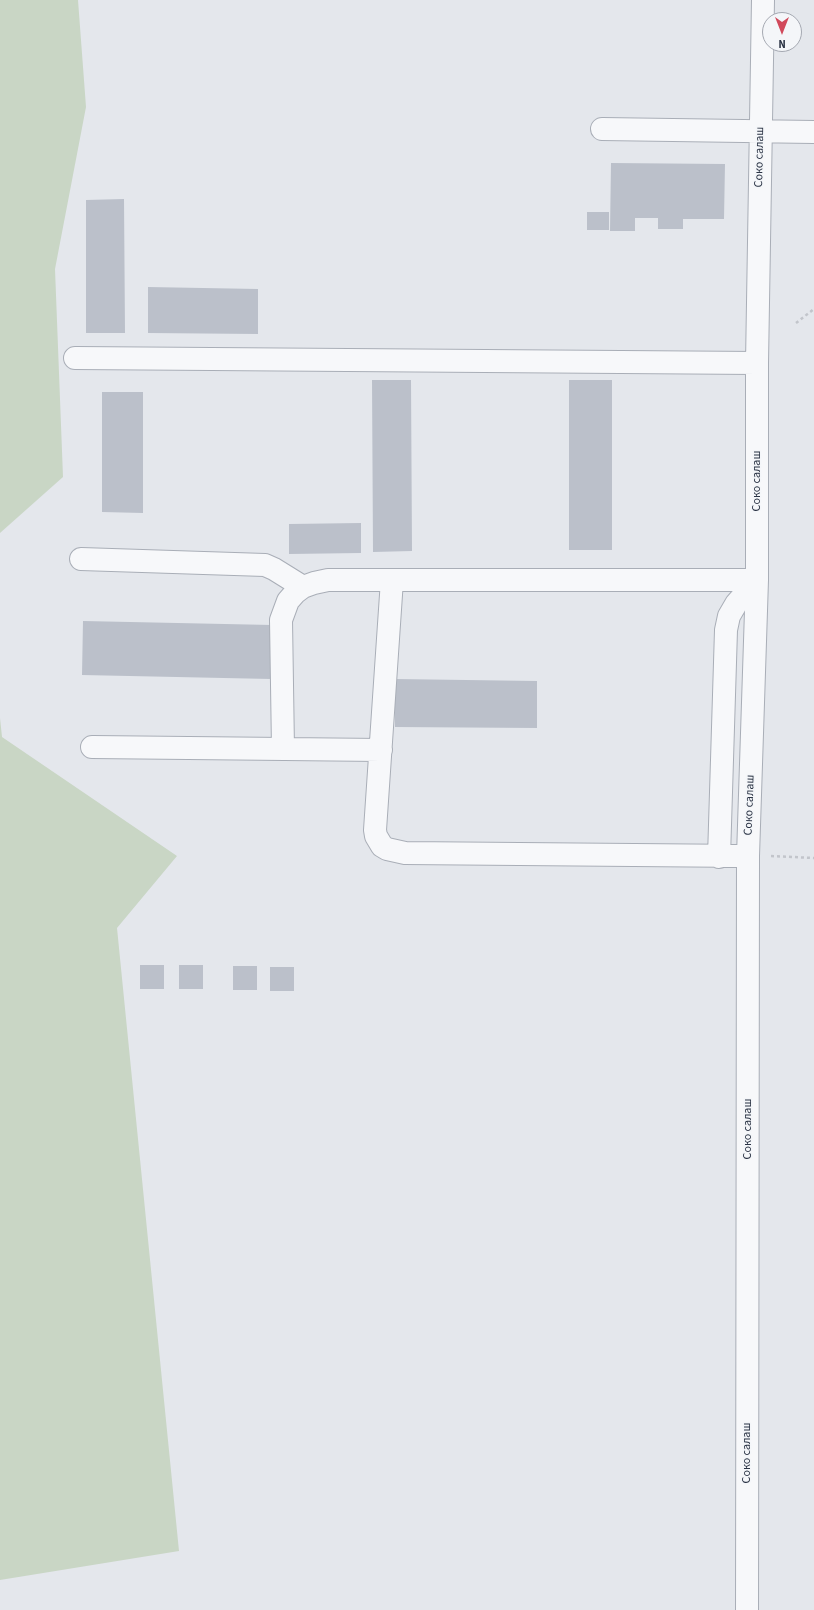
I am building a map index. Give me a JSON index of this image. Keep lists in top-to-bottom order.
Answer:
{
  "streets": {
    "lane": ["Соко салаш"]
  },
  "north": "bottom"
}
